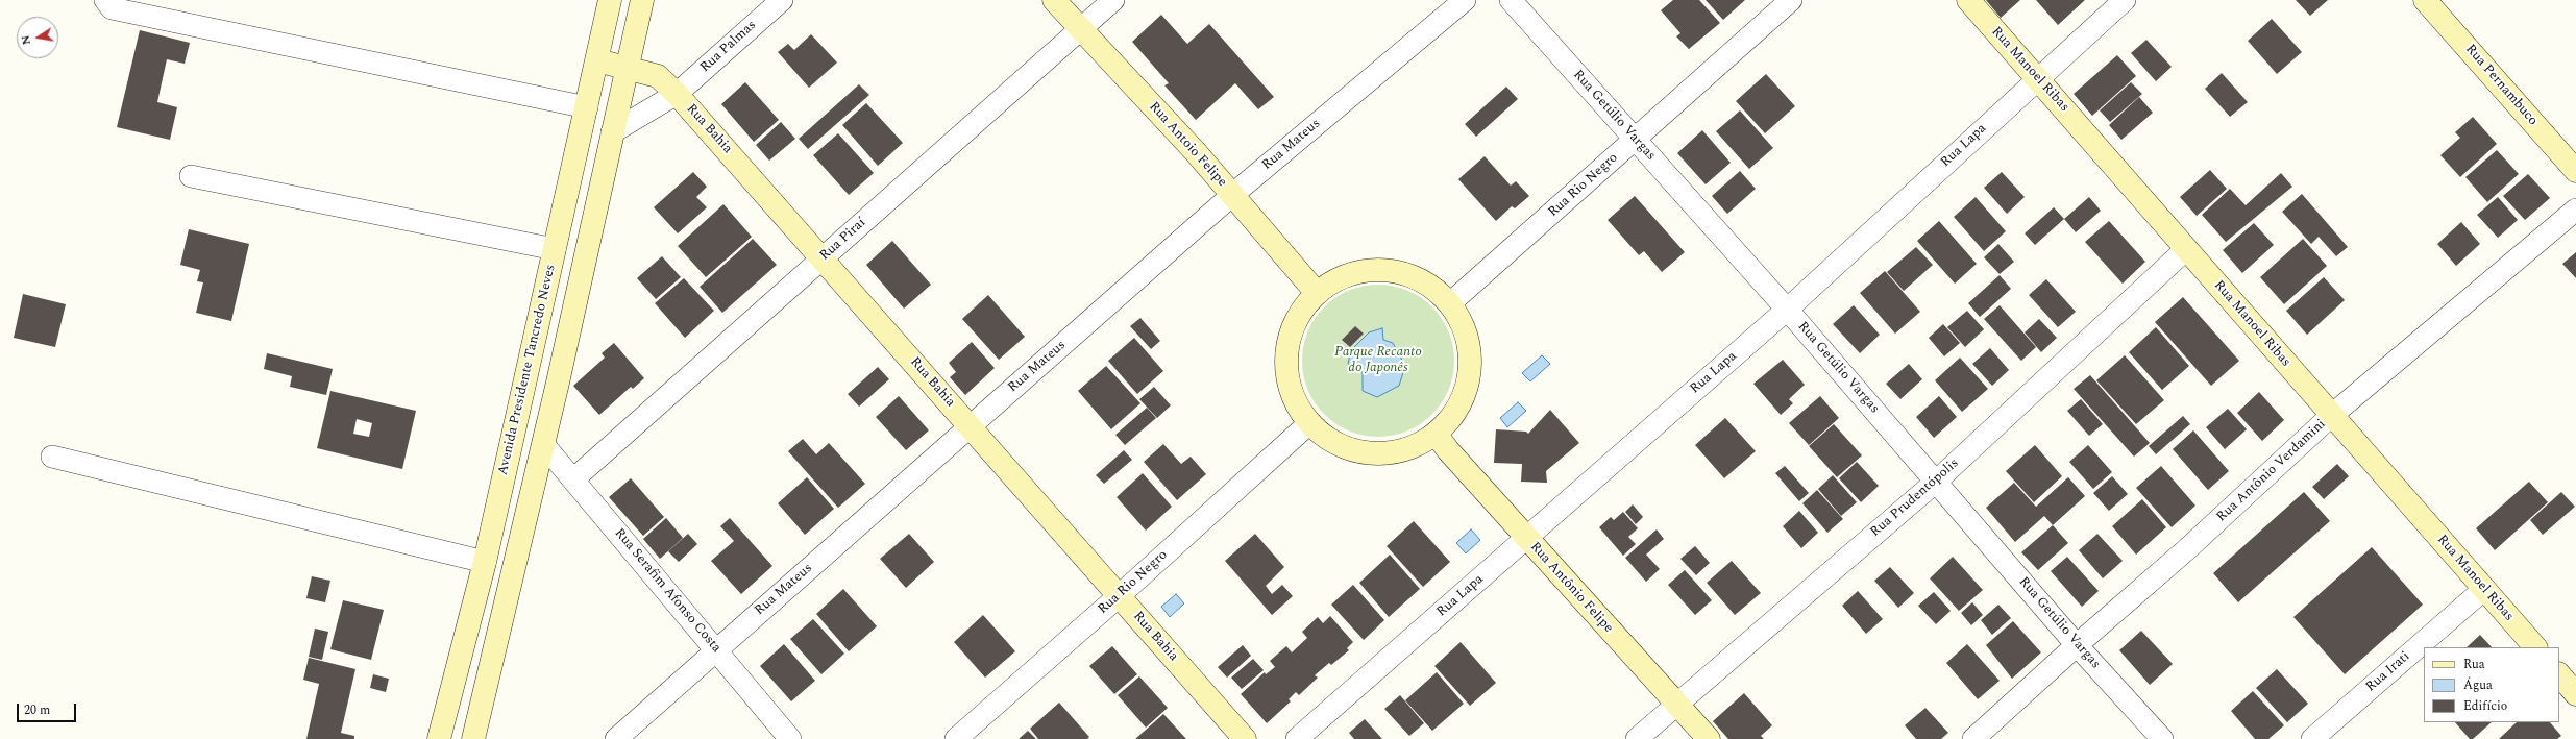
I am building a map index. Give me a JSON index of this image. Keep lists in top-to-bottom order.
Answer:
{
  "streets": {
    "street": [
      "Rua Palmas",
      "Rua Manoel Ribas",
      "Rua Pernambuco",
      "Rua Getúlio Vargas",
      "Rua Bahia",
      "Rua Antoio Felipe",
      "Rua Mateus",
      "Rua Lapa",
      "Rua Rio Negro",
      "Rua Piraí",
      "Avenida Presidente Tancredo Neves",
      "Rua Antônio Verdamini",
      "Rua Prudentópolis",
      "Rua Antônio Felipe",
      "Rua Serafim Afonso Costa",
      "Rua Irati"
    ]
  },
  "crossings": [
    ["Rua Palmas", "Rua Bahia"],
    ["Rua Manoel Ribas", "Rua Lapa"],
    ["Rua Manoel Ribas", "Rua Antônio Verdamini"],
    ["Rua Manoel Ribas", "Rua Prudentópolis"],
    ["Rua Manoel Ribas", "Rua Irati"],
    ["Rua Getúlio Vargas", "Rua Lapa"],
    ["Rua Getúlio Vargas", "Rua Rio Negro"],
    ["Rua Getúlio Vargas", "Rua Antônio Verdamini"],
    ["Rua Getúlio Vargas", "Rua Prudentópolis"],
    ["Rua Bahia", "Rua Mateus"],
    ["Rua Bahia", "Rua Rio Negro"],
    ["Rua Bahia", "Rua Piraí"],
    ["Rua Bahia", "Avenida Presidente Tancredo Neves"],
    ["Rua Antoio Felipe", "Rua Mateus"],
    ["Rua Antoio Felipe", "Rua Piraí"],
    ["Rua Mateus", "Rua Serafim Afonso Costa"],
    ["Rua Lapa", "Rua Antônio Felipe"],
    ["Rua Piraí", "Rua Serafim Afonso Costa"],
    ["Rua Prudentópolis", "Rua Antônio Felipe"]
  ],
  "parks": ["Parque Recanto do Japonês"],
  "legend": ["Rua", "Água", "Edifício"],
  "scale_bar": "20 m",
  "north": "left"
}
